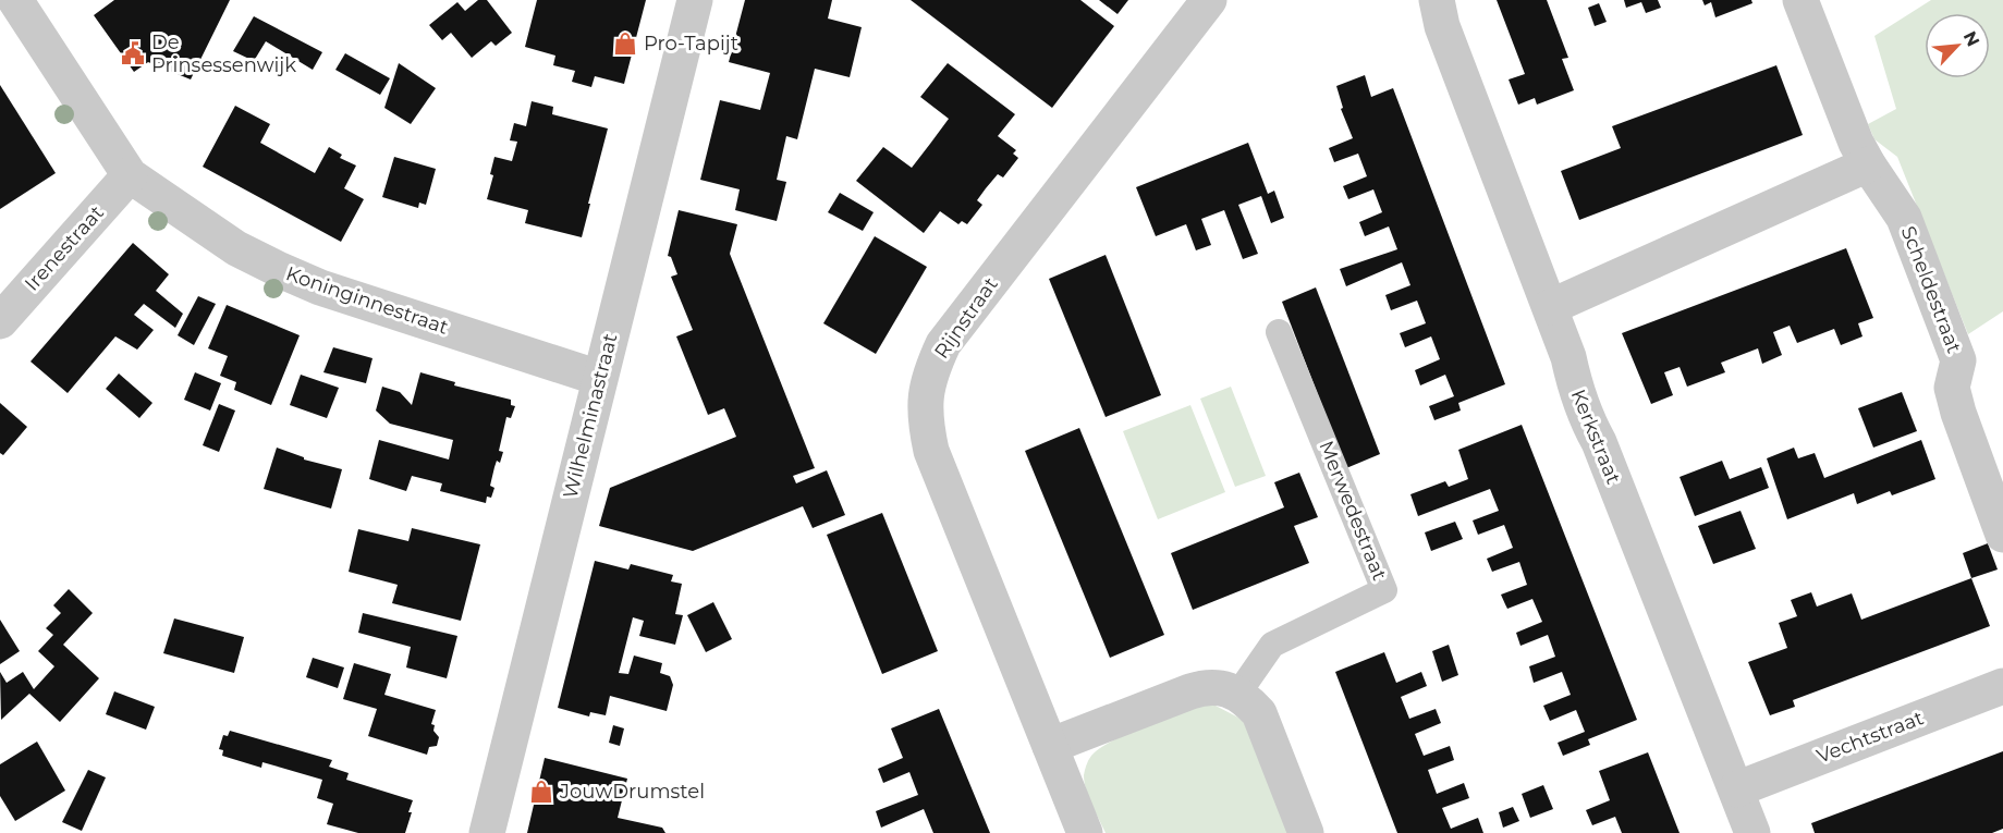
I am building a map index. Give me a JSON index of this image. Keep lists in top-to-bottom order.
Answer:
{
  "streets": {
    "street": [
      "Irenestraat",
      "Scheldestraat",
      "Koninginnestraat",
      "Rijnstraat",
      "Wilhelminastraat",
      "Kerkstraat",
      "Vechtstraat"
    ],
    "lane": ["Merwedestraat"]
  },
  "crossings": [
    ["Irenestraat", "Koninginnestraat"],
    ["Koninginnestraat", "Wilhelminastraat"],
    ["Kerkstraat", "Vechtstraat"]
  ],
  "places": {
    "shop": ["Pro-Tapijt", "JouwDrumstel"],
    "public building": ["De Prinsessenwijk"]
  },
  "north": "top right"
}
